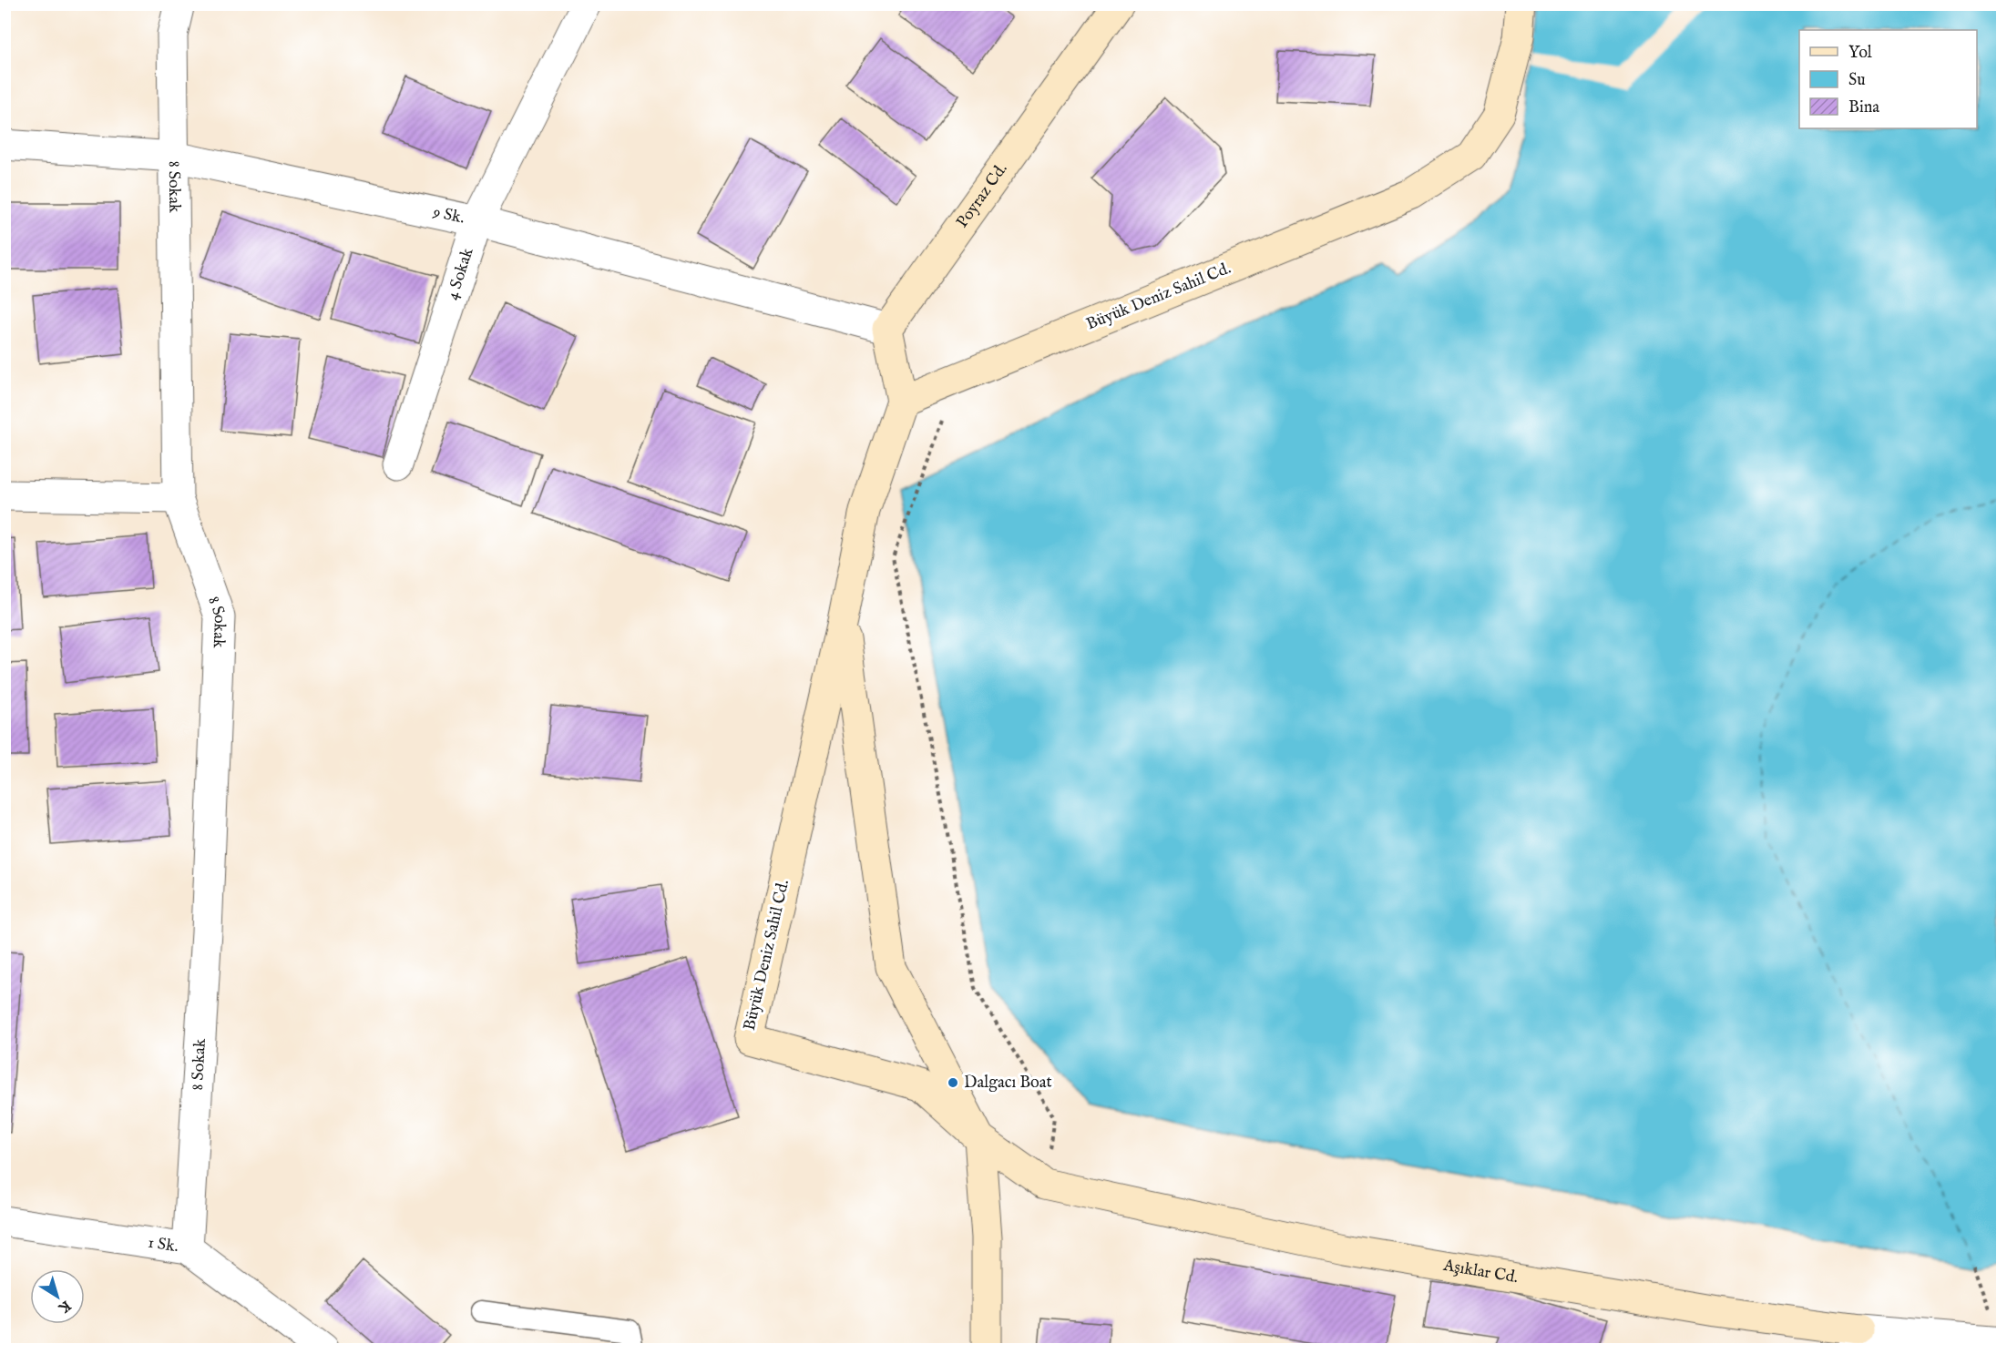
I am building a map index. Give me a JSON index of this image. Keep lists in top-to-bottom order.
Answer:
{
  "streets": {
    "street": [
      "8 Sokak",
      "Poyraz Cd.",
      "9 Sk.",
      "4 Sokak",
      "Büyük Deniz Sahil Cd.",
      "1 Sk.",
      "Aşıklar Cd."
    ]
  },
  "crossings": [
    ["8 Sokak", "9 Sk."],
    ["8 Sokak", "1 Sk."],
    ["Poyraz Cd.", "9 Sk."],
    ["9 Sk.", "4 Sokak"],
    ["Büyük Deniz Sahil Cd.", "Aşıklar Cd."]
  ],
  "places": ["Dalgacı Boat"],
  "legend": ["Yol", "Su", "Bina"],
  "north": "bottom right"
}
